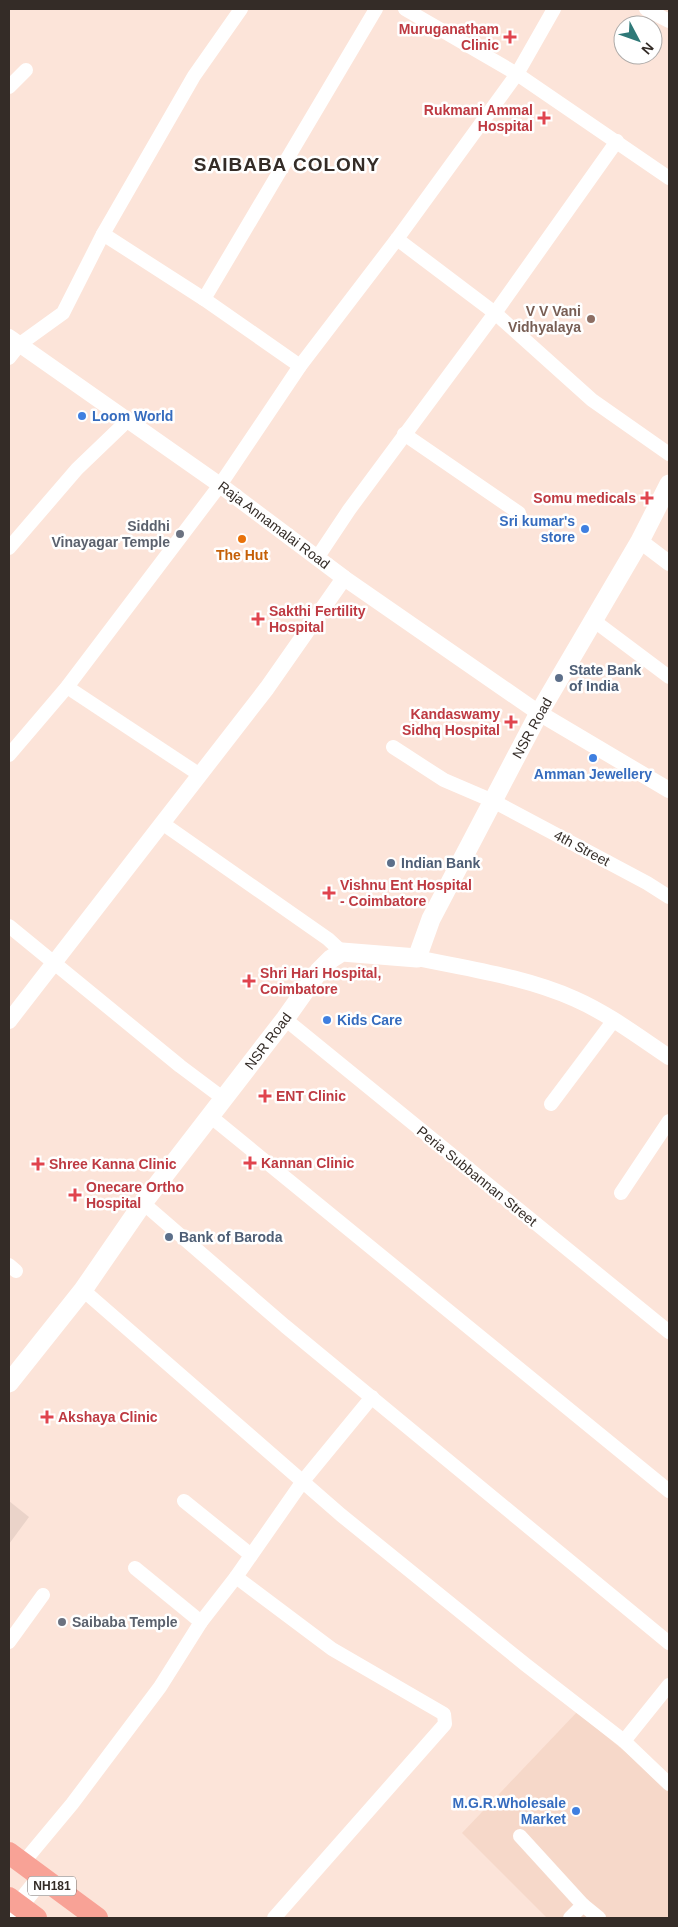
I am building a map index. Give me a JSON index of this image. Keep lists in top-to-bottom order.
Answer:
{
  "streets": {
    "highway": ["NH181"],
    "main road": ["NSR Road"],
    "street": ["Raja Annamalai Road", "4th Street", "Peria Subbannan Street"]
  },
  "crossings": [
    ["Raja Annamalai Road", "NSR Road"],
    ["NSR Road", "4th Street"],
    ["NSR Road", "Peria Subbannan Street"]
  ],
  "districts": ["SAIBABA COLONY"],
  "places": {
    "health": [
      "Muruganatham Clinic",
      "Rukmani Ammal Hospital",
      "Somu medicals",
      "Sakthi Fertility Hospital",
      "Kandaswamy Sidhq Hospital",
      "Vishnu Ent Hospital - Coimbatore",
      "Shri Hari Hospital, Coimbatore",
      "ENT Clinic",
      "Kannan Clinic",
      "Shree Kanna Clinic",
      "Onecare Ortho Hospital",
      "Akshaya Clinic"
    ],
    "other": [
      "V V Vani Vidhyalaya",
      "Loom World",
      "Sri kumar's store",
      "Siddhi Vinayagar Temple",
      "The Hut",
      "State Bank of India",
      "Amman Jewellery",
      "Indian Bank",
      "Kids Care",
      "Bank of Baroda",
      "Saibaba Temple",
      "M.G.R.Wholesale Market"
    ]
  },
  "north": "bottom right"
}
